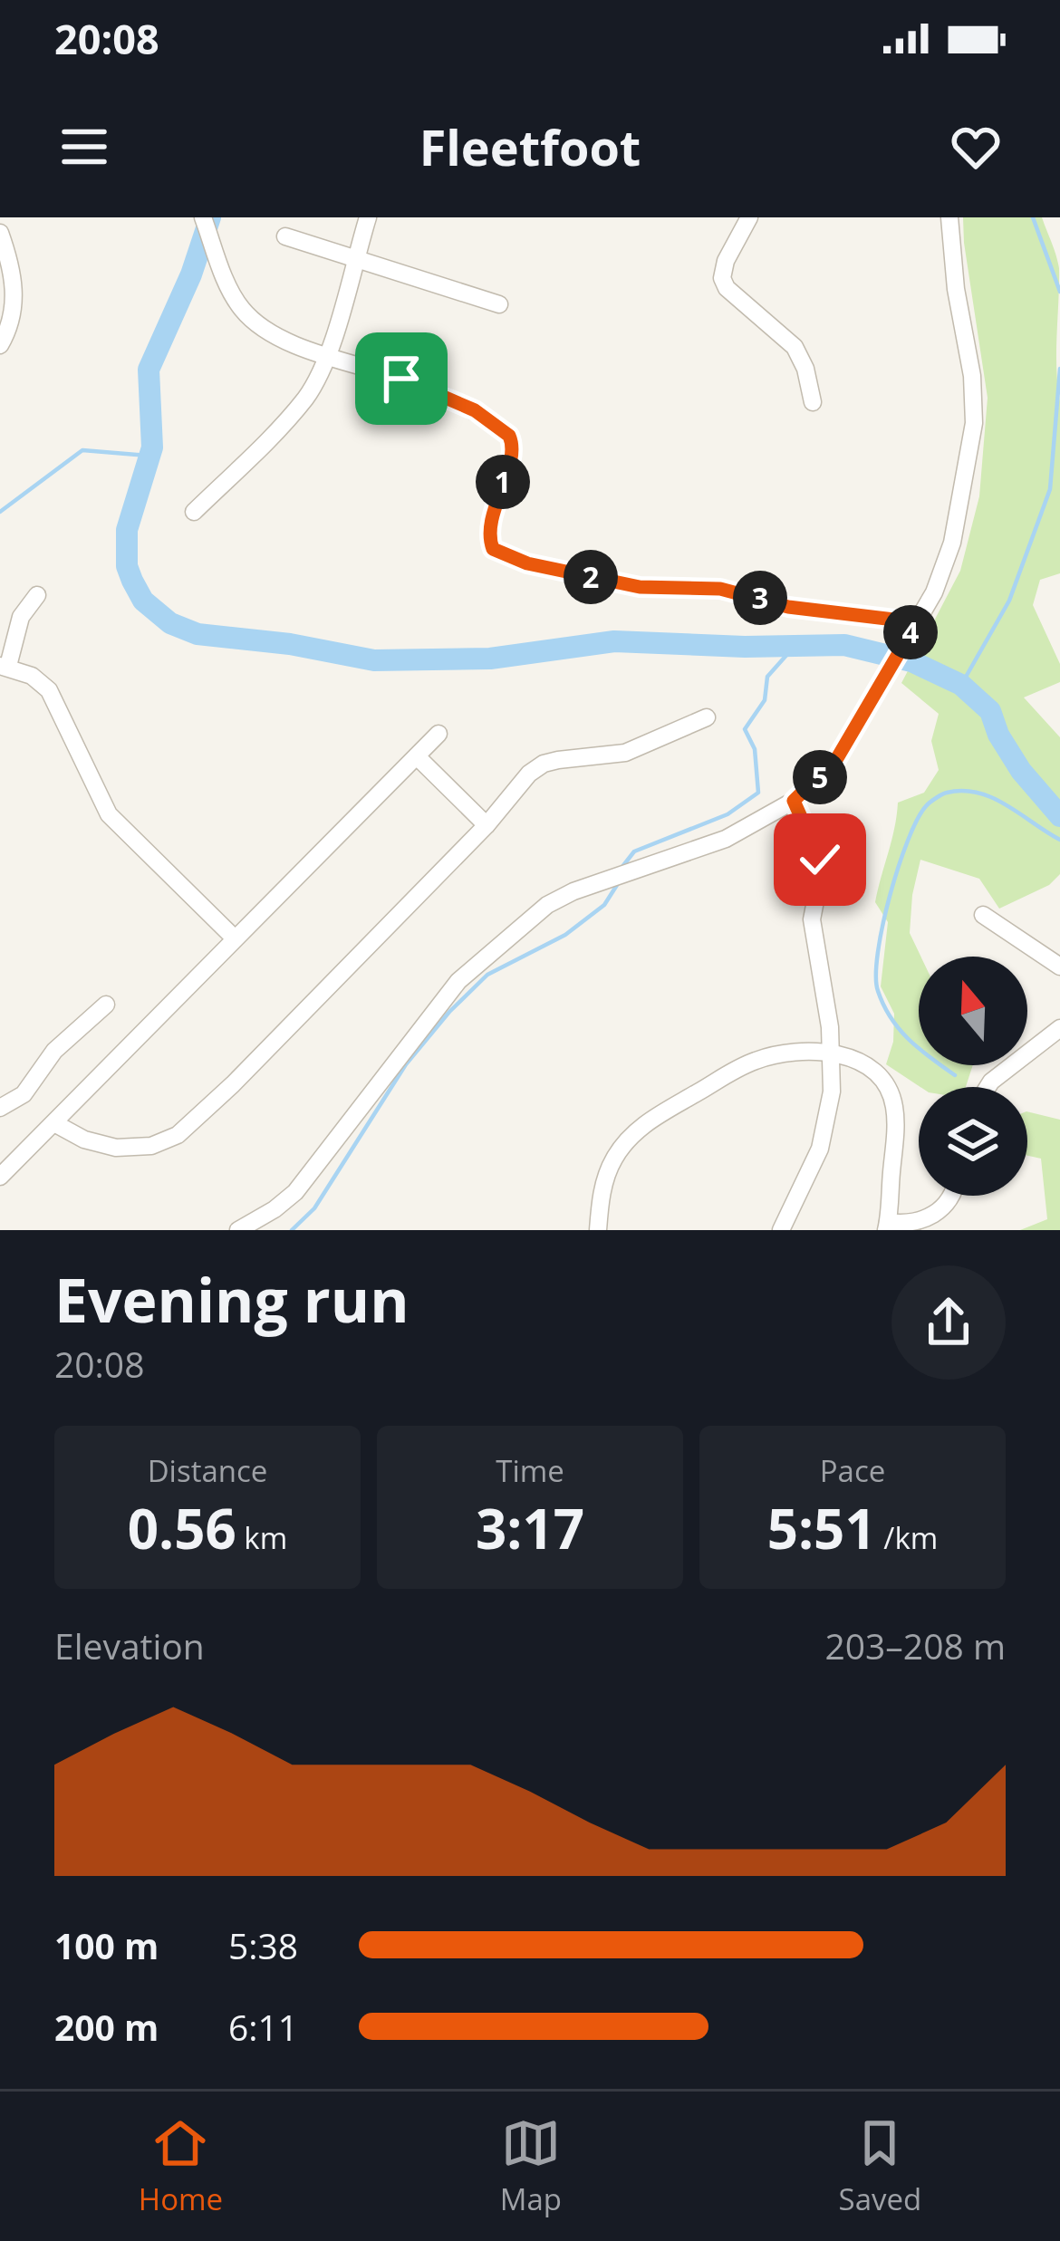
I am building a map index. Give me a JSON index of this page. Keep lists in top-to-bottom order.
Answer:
{
  "north": "top",
  "page": {
    "status": "20:08",
    "header": "Fleetfoot",
    "pins": [
      "1",
      "2",
      "3",
      "4",
      "5"
    ],
    "heading": ["Evening run", "20:08"],
    "stats": [
      ["Distance", "0.56 km"],
      ["Time", "3:17"],
      ["Pace", "5:51 /km"]
    ],
    "chart": ["Elevation", "203–208 m"],
    "list": [
      {
        "name": "100 m",
        "note": "5:38"
      },
      {
        "name": "200 m",
        "note": "6:11"
      }
    ],
    "tabs": ["Home", "Map", "Saved"]
  }
}
